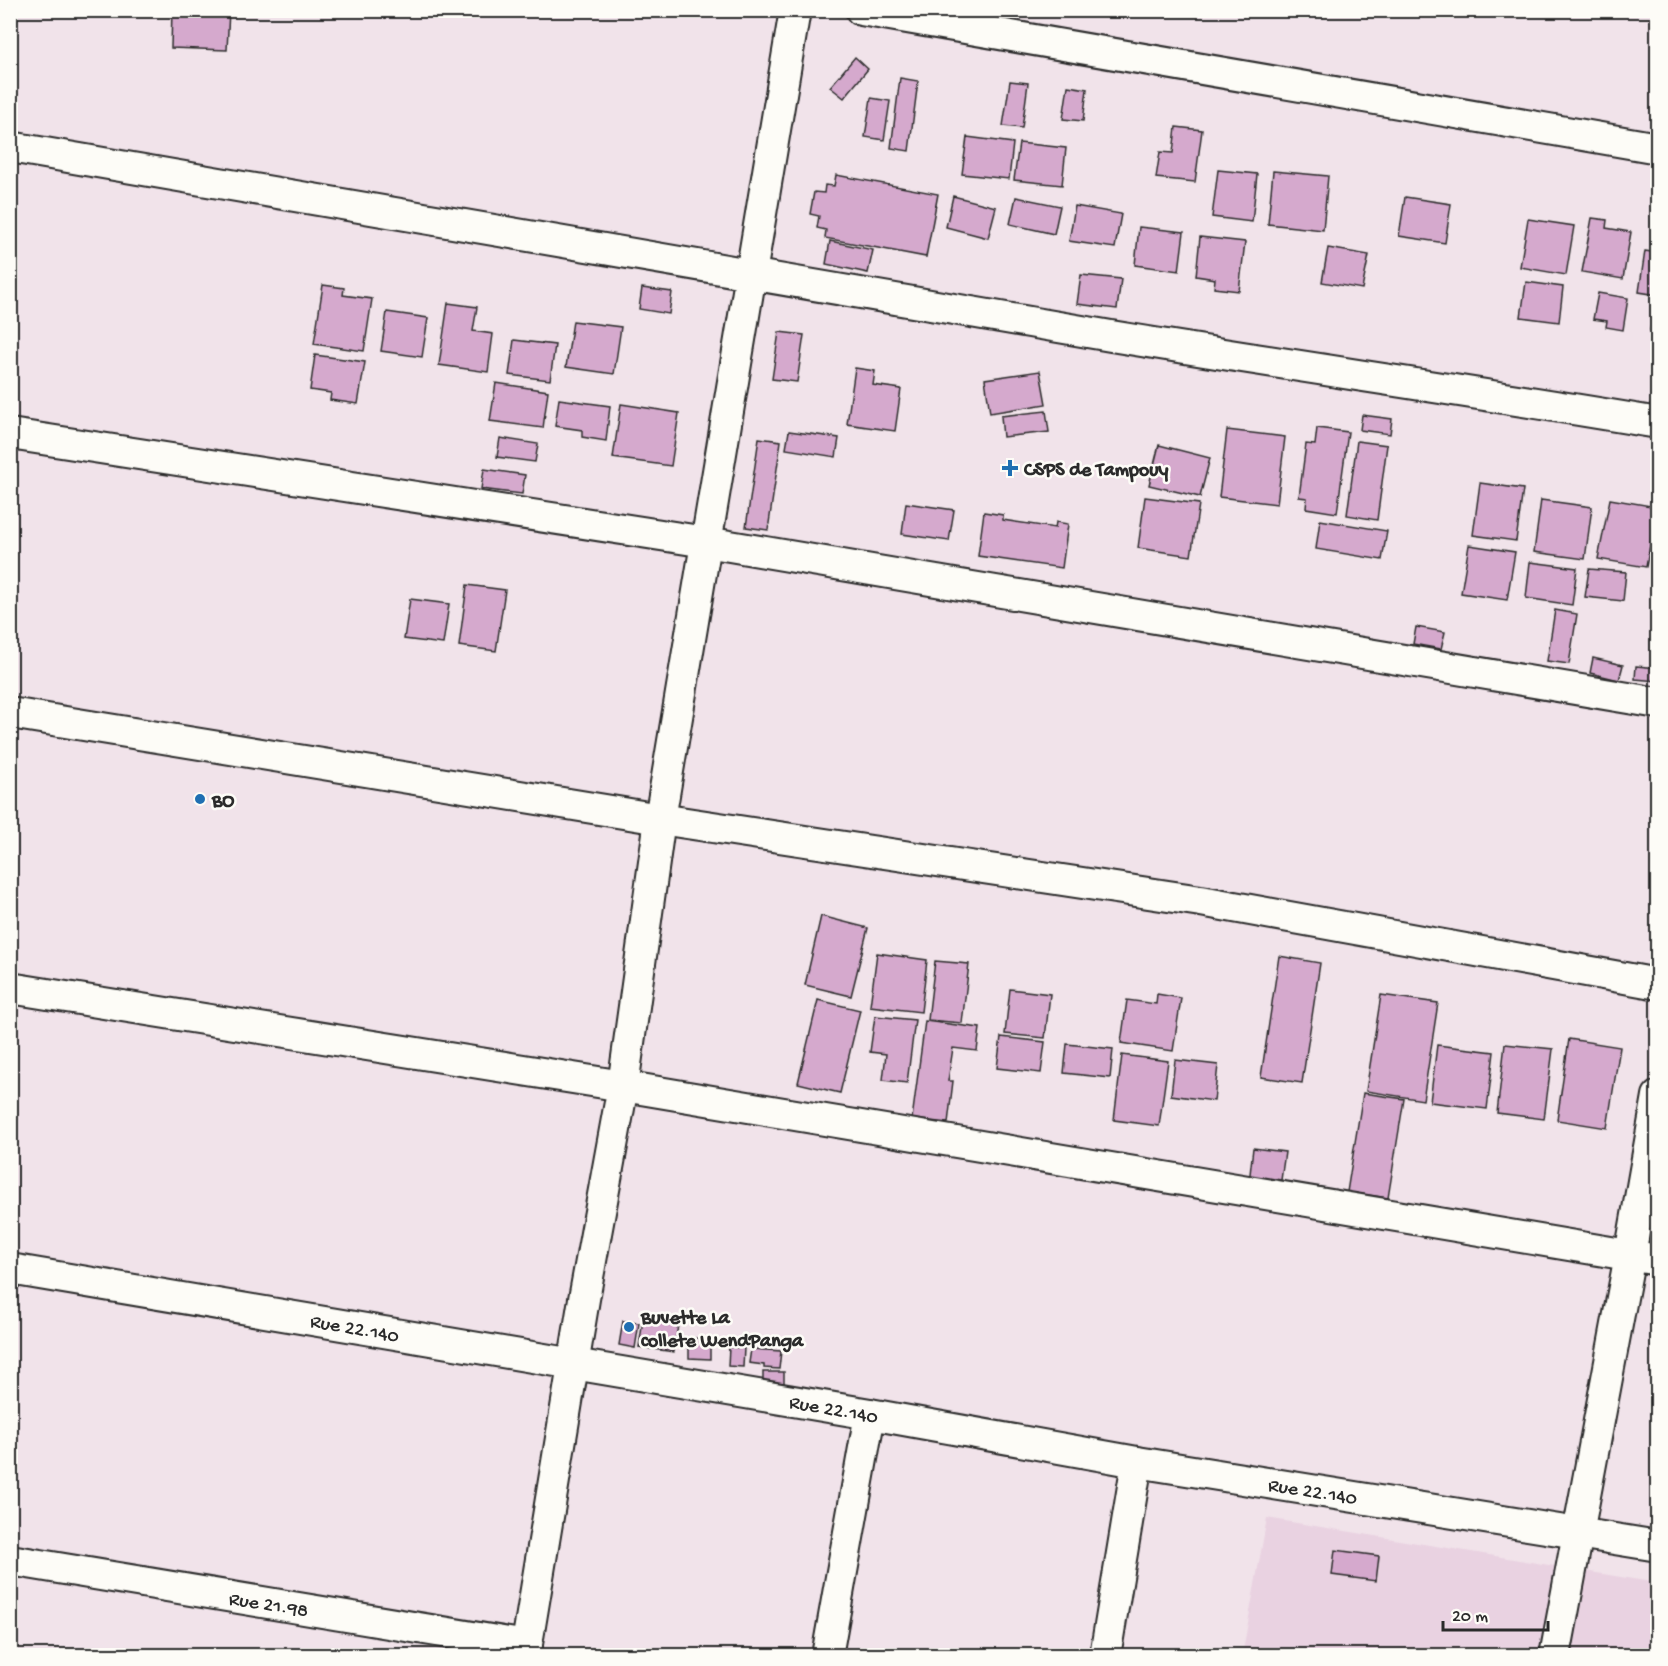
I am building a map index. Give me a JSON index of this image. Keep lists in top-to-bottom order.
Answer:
{
  "streets": {
    "street": ["Rue 22.140", "Rue 21.98"]
  },
  "places": {
    "health": ["CSPS de Tampouy"],
    "other": ["BO", "Buvette La collete WendPanga"]
  },
  "scale_bar": "20 m"
}
